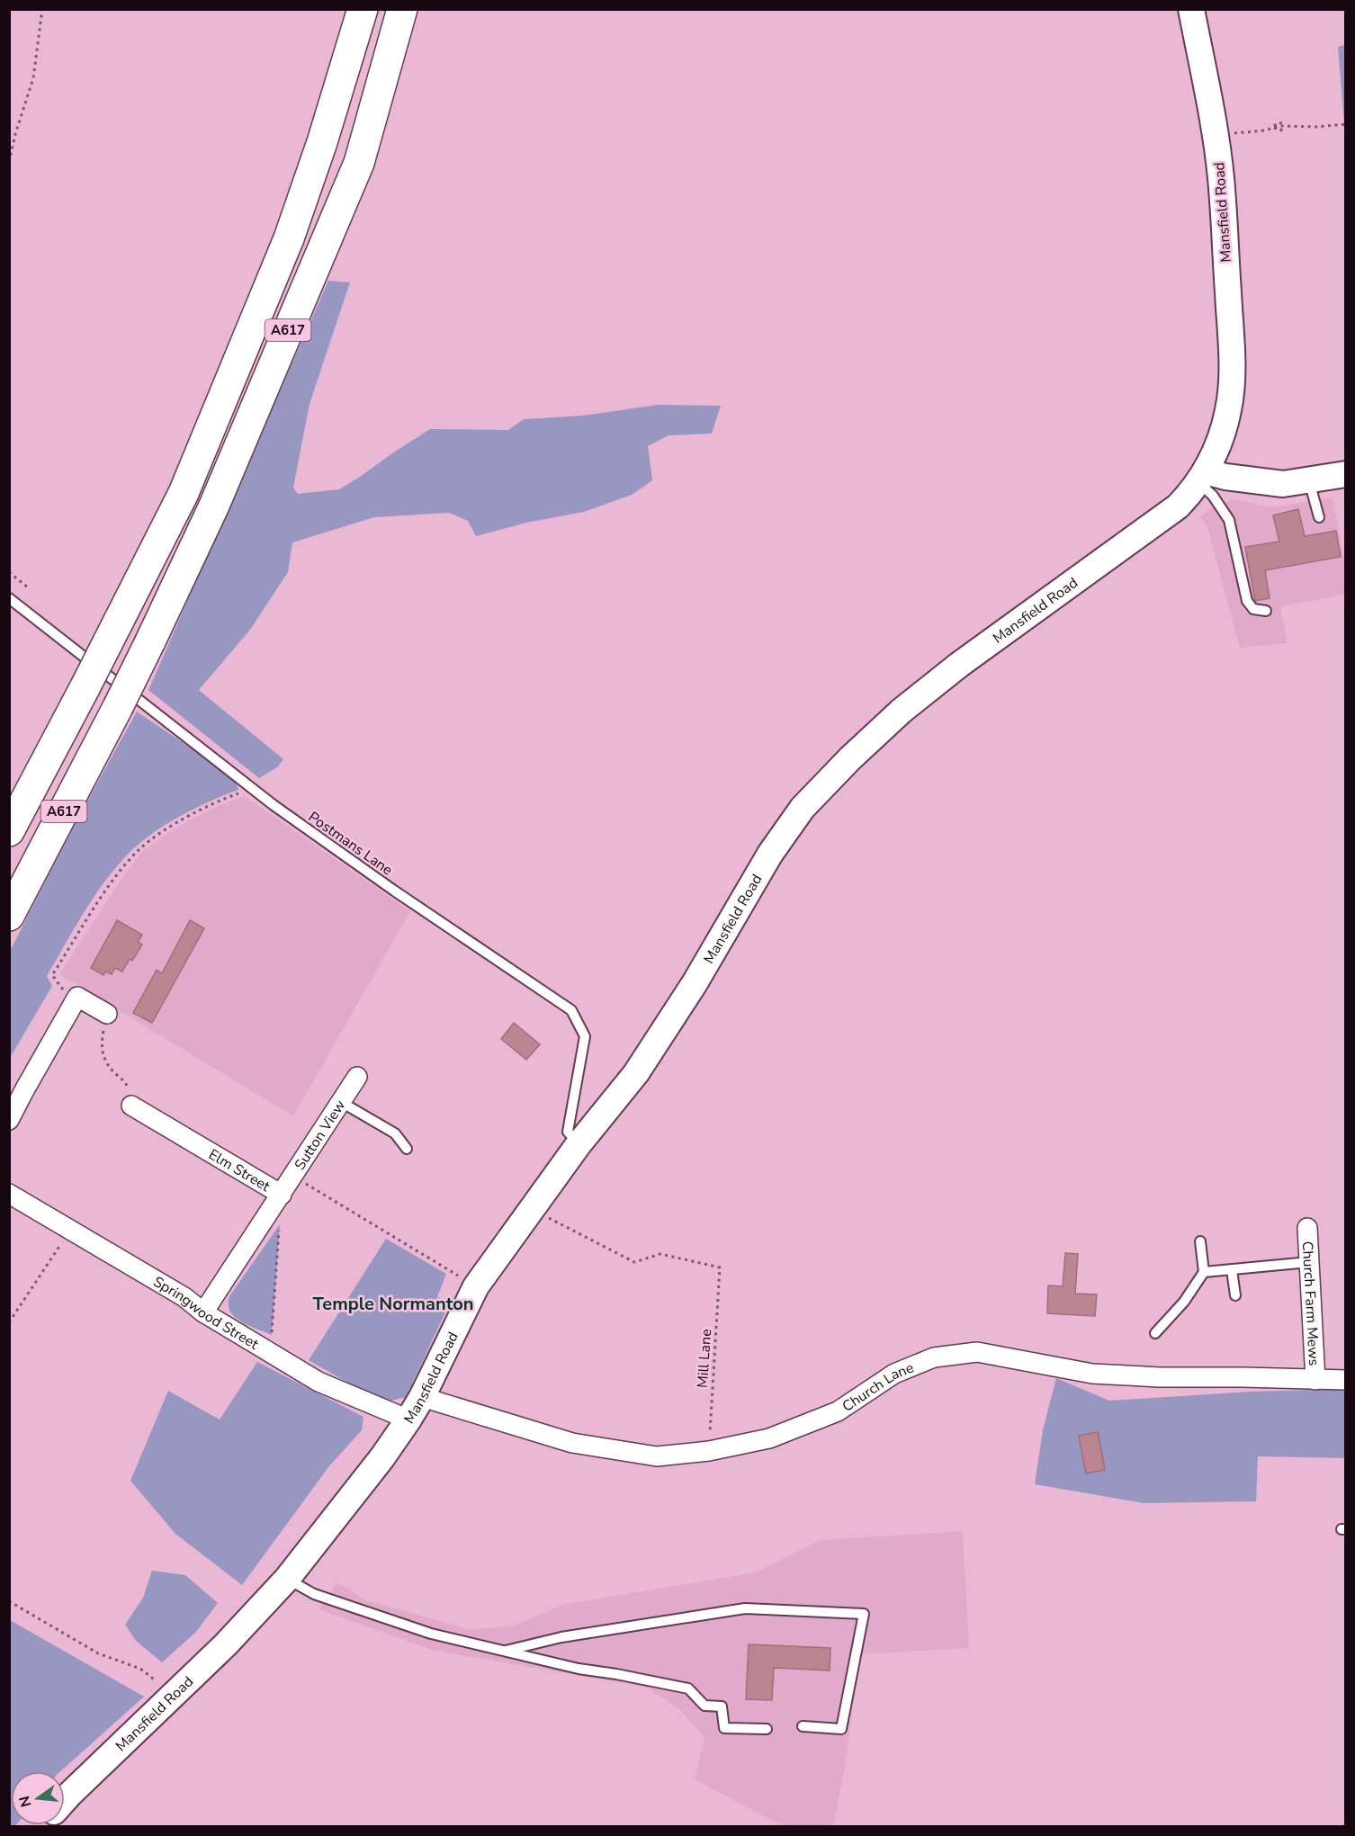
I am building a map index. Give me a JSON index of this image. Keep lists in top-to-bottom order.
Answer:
{
  "streets": {
    "highway": ["A617"],
    "main road": ["Mansfield Road"],
    "street": [
      "Sutton View",
      "Elm Street",
      "Church Farm Mews",
      "Springwood Street",
      "Church Lane"
    ],
    "lane": ["Postmans Lane"],
    "path": ["Mill Lane"]
  },
  "crossings": [
    ["Mansfield Road", "Postmans Lane"],
    ["Mansfield Road", "Springwood Street"],
    ["Mansfield Road", "Mill Lane"],
    ["Mansfield Road", "Church Lane"],
    ["Sutton View", "Elm Street"],
    ["Elm Street", "Springwood Street"],
    ["Church Farm Mews", "Church Lane"],
    ["Mill Lane", "Church Lane"]
  ],
  "districts": ["Temple Normanton"],
  "north": "left"
}
